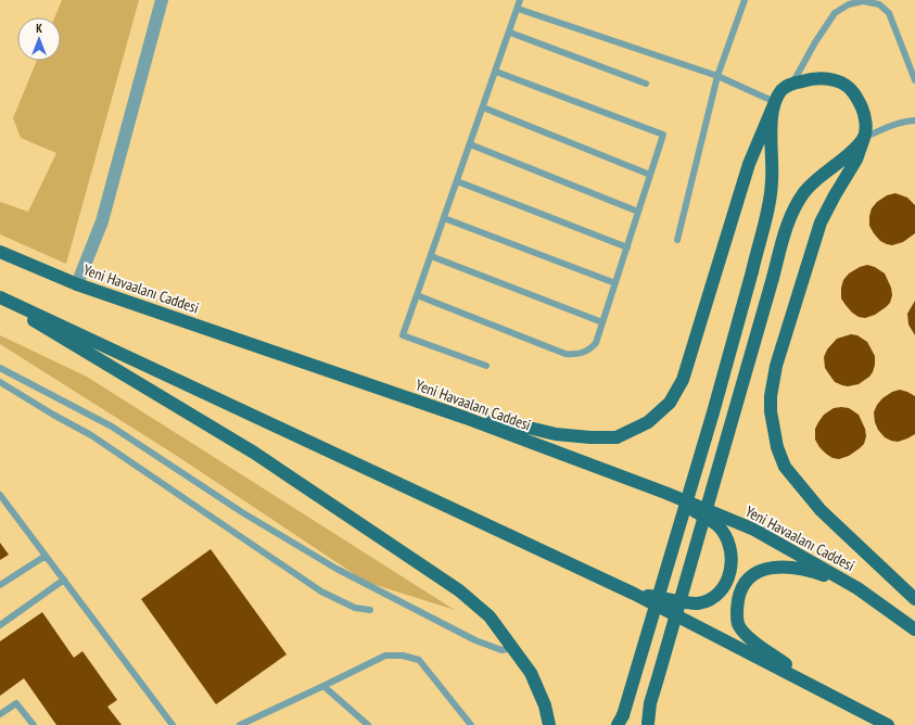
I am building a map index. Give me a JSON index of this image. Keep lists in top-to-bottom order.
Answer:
{
  "streets": {
    "main road": ["Yeni Havaalanı Caddesi"]
  },
  "north": "top"
}
